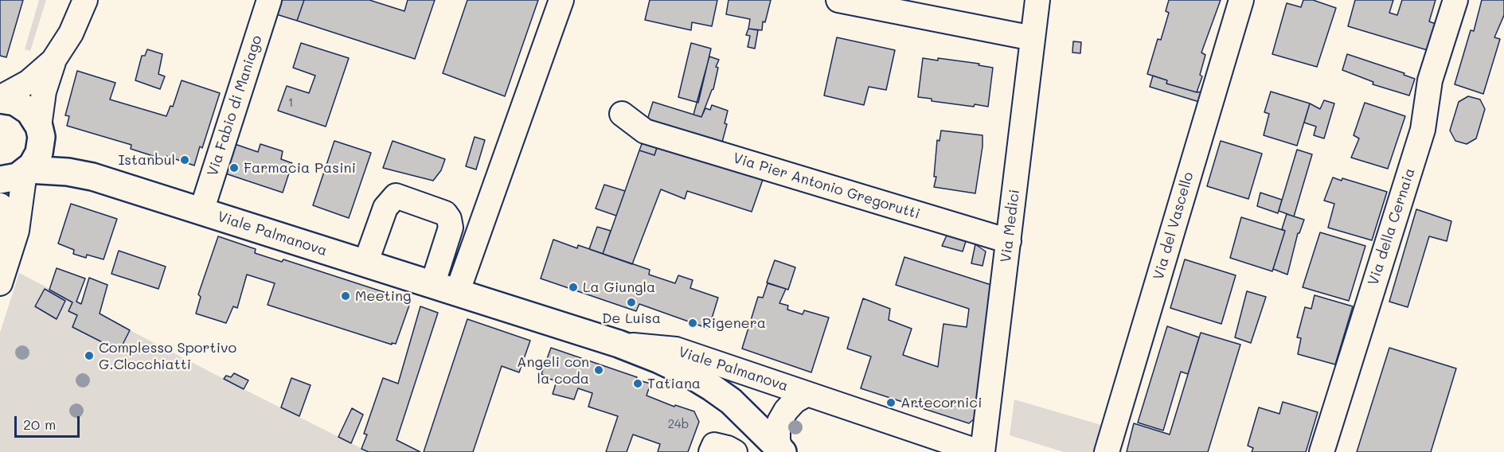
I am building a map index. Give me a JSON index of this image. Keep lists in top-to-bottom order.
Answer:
{
  "streets": {
    "main road": ["Viale Palmanova"],
    "street": [
      "Via Fabio di Maniago",
      "Via Pier Antonio Gregorutti",
      "Via Medici",
      "Via del Vascello",
      "Via della Cernaia"
    ]
  },
  "crossings": [
    ["Via Fabio di Maniago", "Viale Palmanova"],
    ["Via Pier Antonio Gregorutti", "Via Medici"],
    ["Via Medici", "Viale Palmanova"]
  ],
  "places": [
    "Istanbul",
    "Farmacia Pasini",
    "La Giungla",
    "Meeting",
    "De Luisa",
    "Rigenera",
    "Complesso Sportivo G.Clocchiatti",
    "Angeli con la coda",
    "Tatiana",
    "Artecornici"
  ],
  "house_numbers": ["1", "24b"],
  "scale_bar": "20 m"
}
